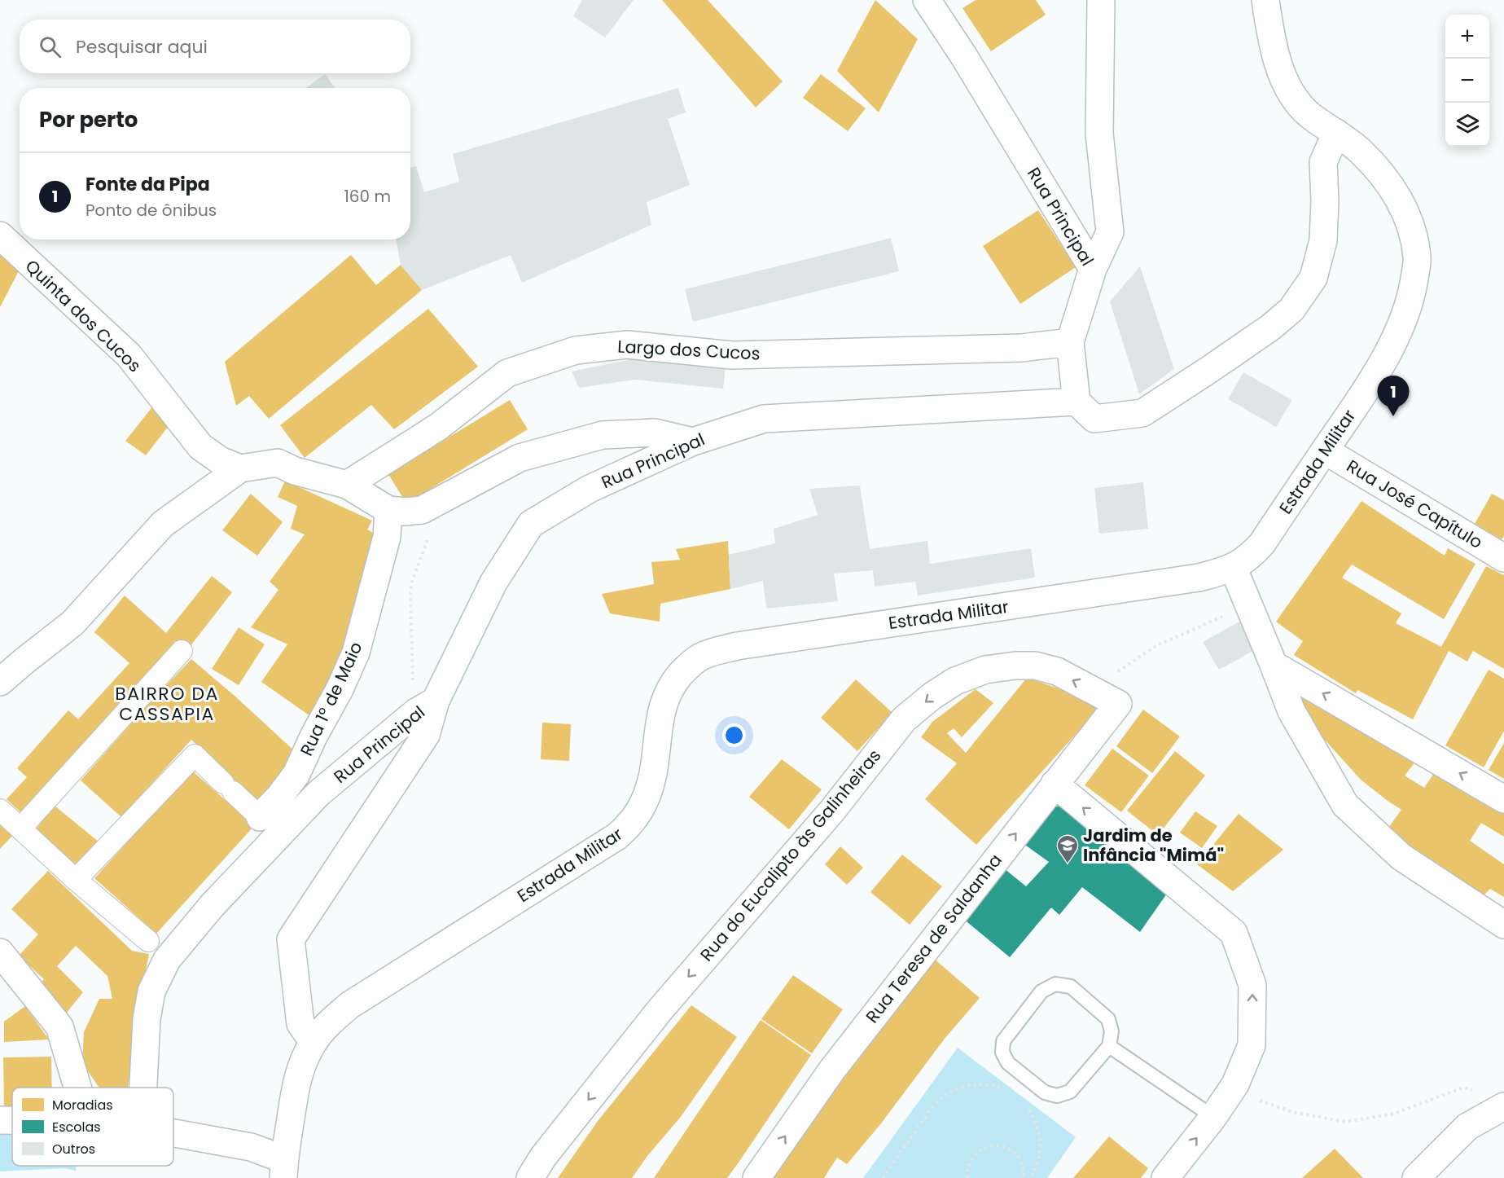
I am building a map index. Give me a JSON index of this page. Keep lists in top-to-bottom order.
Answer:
{
  "streets": {
    "street": [
      "Rua Principal",
      "Quinta dos Cucos",
      "Largo dos Cucos",
      "Estrada Militar",
      "Rua José Capítulo",
      "Rua 1º de Maio",
      "Rua do Eucalipto às Galinheiras",
      "Rua Teresa de Saldanha"
    ]
  },
  "crossings": [
    ["Rua Principal", "Largo dos Cucos"],
    ["Estrada Militar", "Rua José Capítulo"],
    ["Rua do Eucalipto às Galinheiras", "Rua Teresa de Saldanha"]
  ],
  "one_way": ["Rua do Eucalipto às Galinheiras", "Rua Teresa de Saldanha"],
  "districts": ["BAIRRO DA CASSAPIA"],
  "places": {
    "school or university": ["Jardim de Infância \"Mimá\""]
  },
  "legend": ["Moradias", "Escolas", "Outros"],
  "page": {
    "map_buttons": ["+", "−"],
    "search": "Pesquisar aqui",
    "heading": "Por perto",
    "list": [
      {
        "mark": "1",
        "name": "Fonte da Pipa",
        "note": "Ponto de ônibus",
        "value": "160 m"
      }
    ],
    "pins": "1"
  }
}
